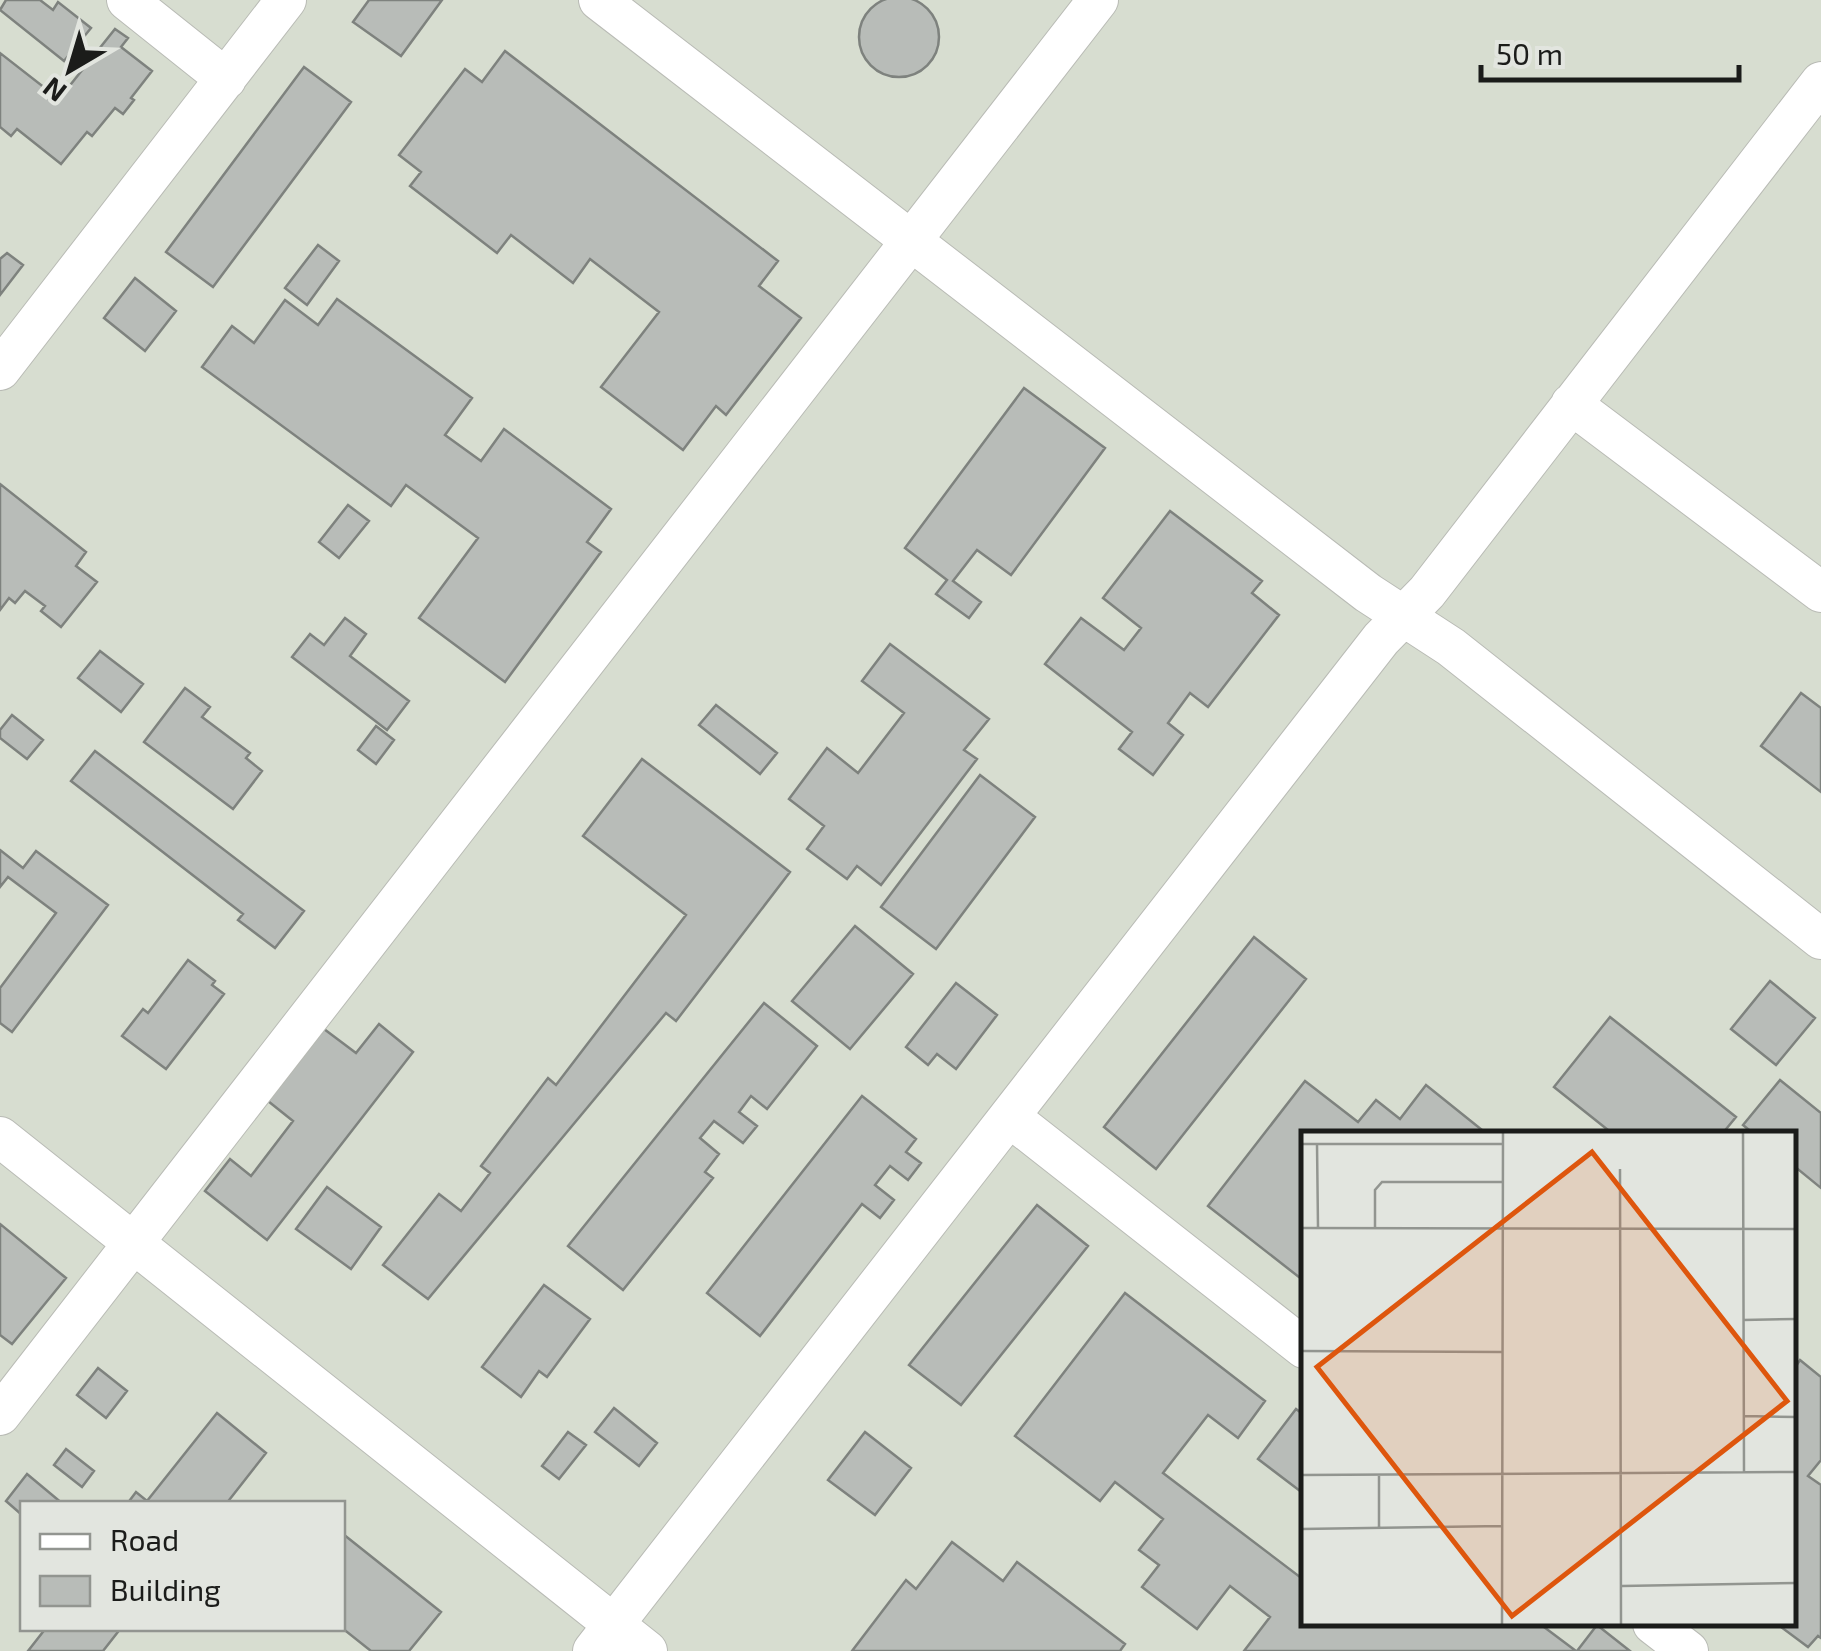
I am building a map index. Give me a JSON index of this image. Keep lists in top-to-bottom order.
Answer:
{
  "legend": ["Road", "Building"],
  "scale_bar": "50 m",
  "north": "bottom left"
}
